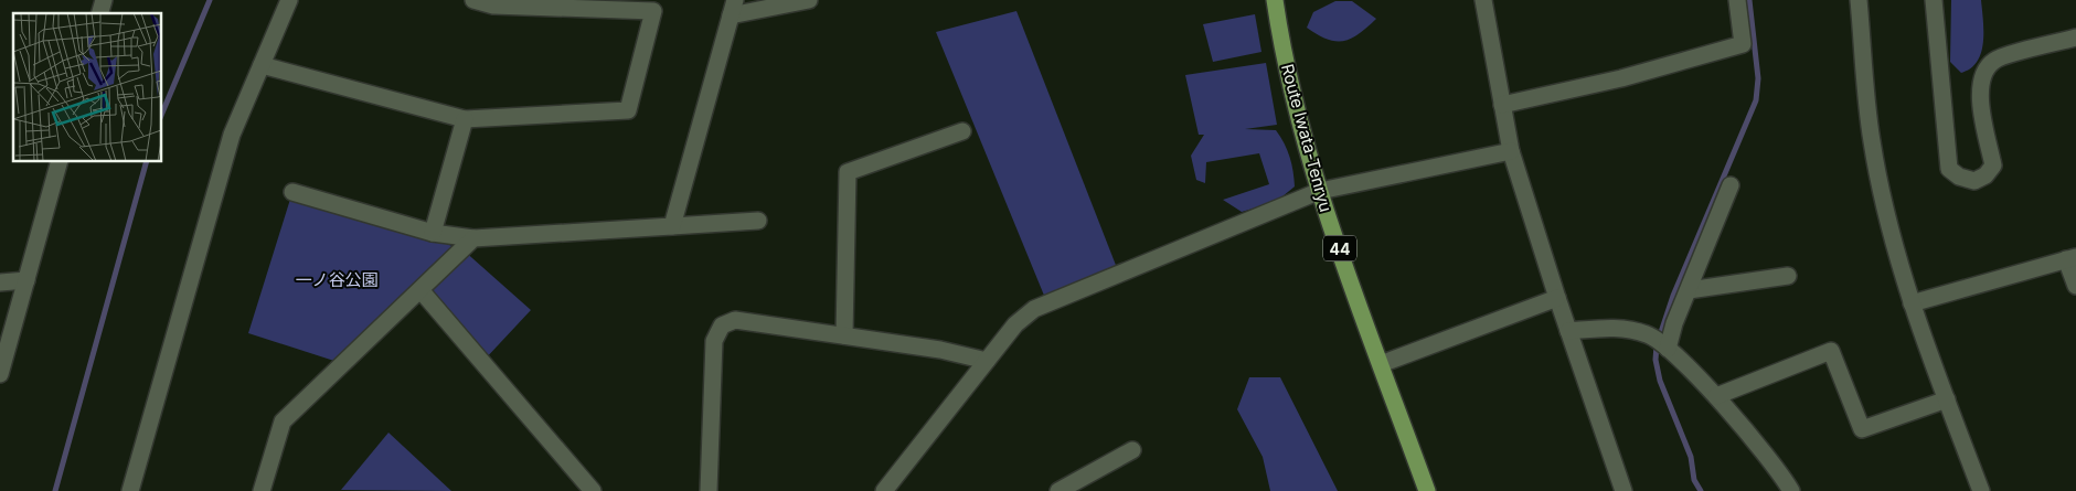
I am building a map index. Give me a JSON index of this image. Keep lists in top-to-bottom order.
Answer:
{
  "streets": {
    "main road": ["Route Iwata-Tenryu", "44"]
  },
  "parks": ["一ノ谷公園"]
}
